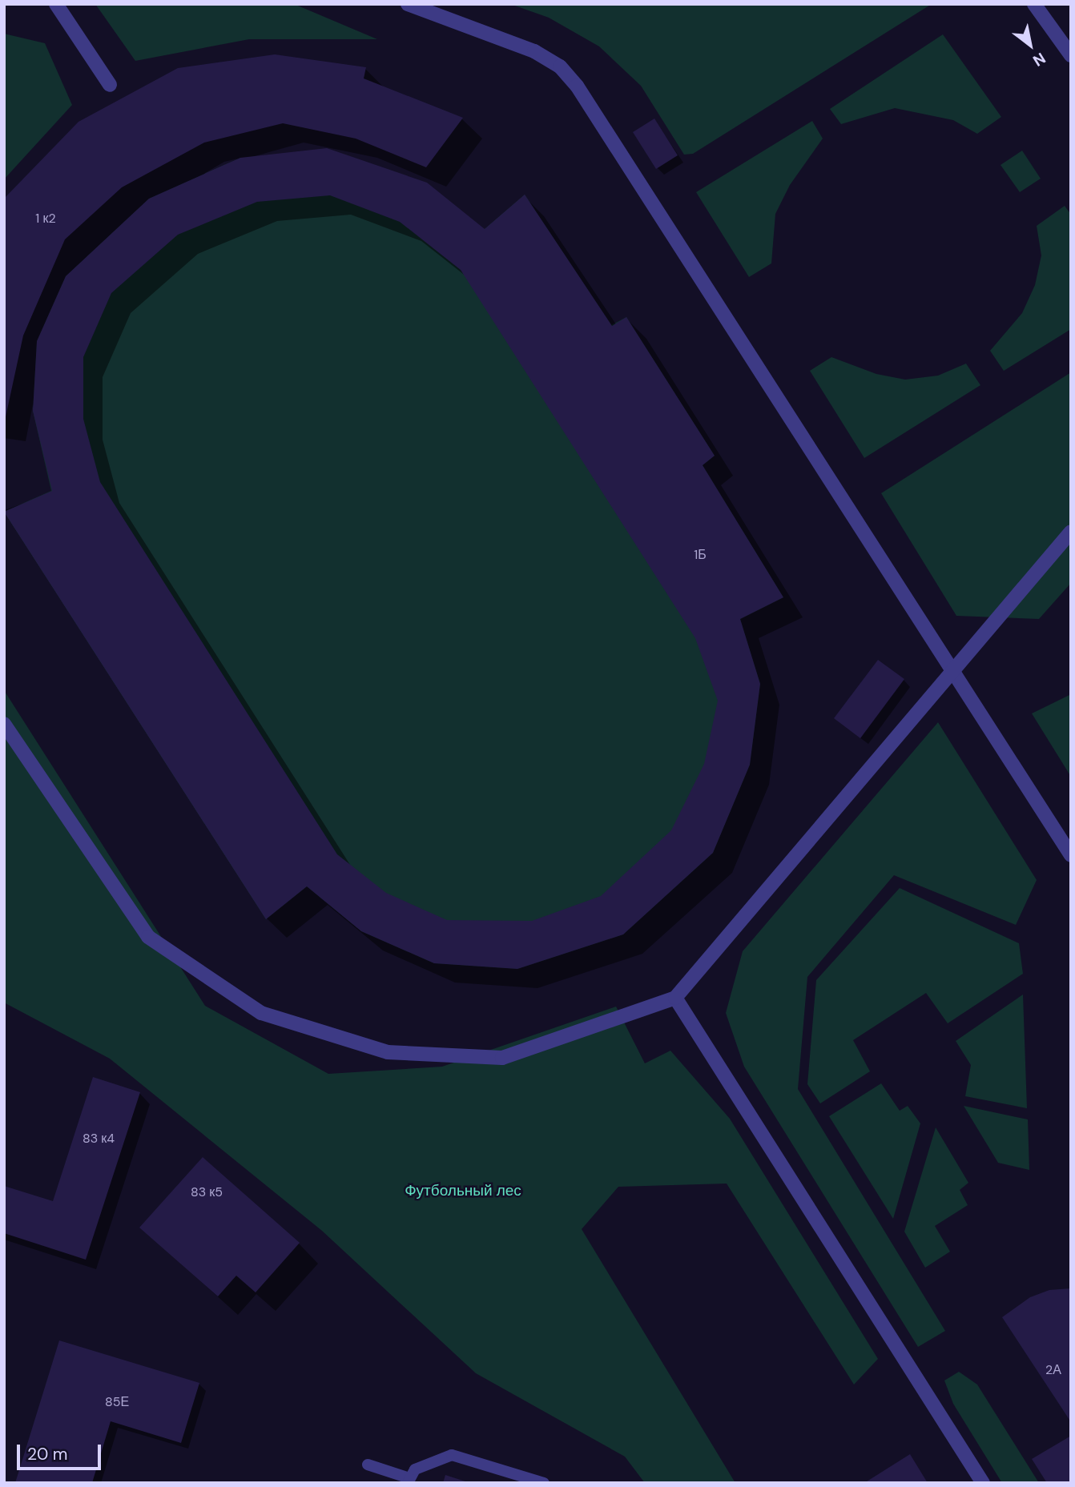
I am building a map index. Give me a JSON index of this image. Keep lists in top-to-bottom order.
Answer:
{
  "parks": ["Футбольный лес"],
  "house_numbers": [
    "1 к2",
    "1Б",
    "83 к4",
    "83 к5",
    "2А",
    "85Е"
  ],
  "scale_bar": "20 m",
  "north": "bottom right"
}
